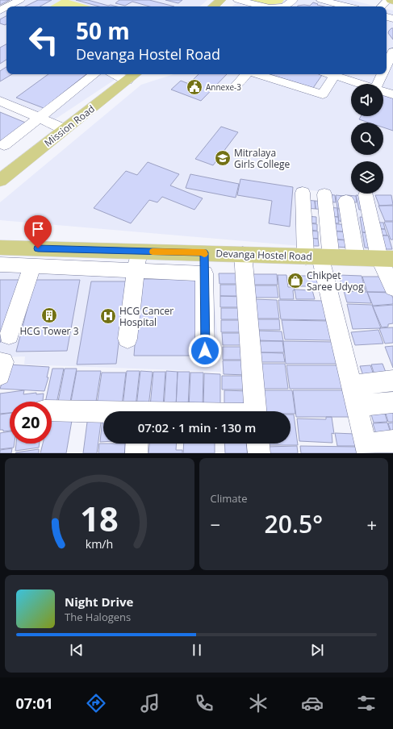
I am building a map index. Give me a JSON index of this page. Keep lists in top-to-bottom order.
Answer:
{
  "streets": {
    "main road": ["Mission Road", "Devanga Hostel Road"]
  },
  "places": {
    "public building": ["Annexe-3"],
    "school or university": ["Mitralaya Girls College"],
    "shop": ["Chikpet Saree Udyog"],
    "building": ["HCG Tower 3"],
    "hospital": ["HCG Cancer Hospital"]
  },
  "page": {
    "turn": ["50 m", "Devanga Hostel Road"],
    "limit": "20",
    "trip": "07:02 · 1 min · 130 m",
    "tile": "Climate",
    "heat": ["−", "20.5°", "+"],
    "song": ["Night Drive", "The Halogens"],
    "tabs": "07:01",
    "gauge": ["18", "km/h"]
  }
}
